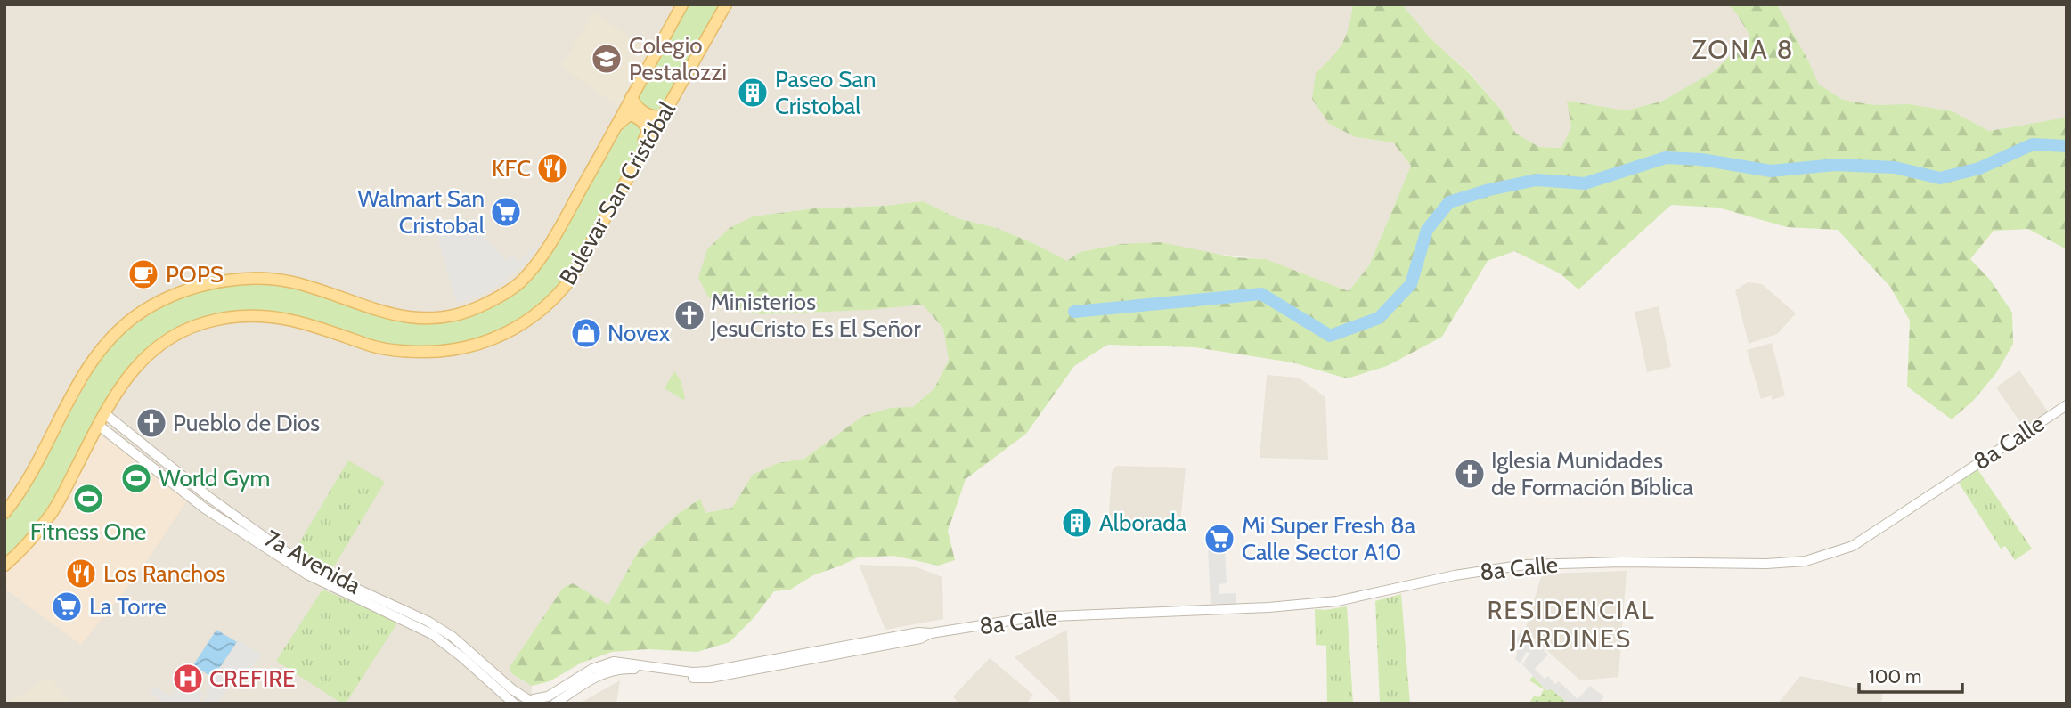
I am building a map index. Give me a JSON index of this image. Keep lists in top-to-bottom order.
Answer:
{
  "streets": {
    "main road": ["Bulevar San Cristóbal"],
    "street": ["8a Calle", "7a Avenida"]
  },
  "crossings": [
    ["Bulevar San Cristóbal", "7a Avenida"],
    ["8a Calle", "7a Avenida"]
  ],
  "districts": ["ZONA 8", "RESIDENCIAL JARDINES"],
  "places": {
    "school or university": ["Colegio Pestalozzi"],
    "building": ["Paseo San Cristobal", "Alborada"],
    "restaurant": ["KFC", "Los Ranchos"],
    "supermarket": ["Walmart San Cristobal", "Mi Super Fresh 8a Calle Sector A10", "La Torre"],
    "cafe": ["POPS"],
    "church": ["Ministerios JesuCristo Es El Señor", "Pueblo de Dios", "Iglesia Munidades de Formación Bíblica"],
    "shop": ["Novex"],
    "sports": ["World Gym", "Fitness One"],
    "hospital": ["CREFIRE"]
  },
  "scale_bar": "100 m"
}
